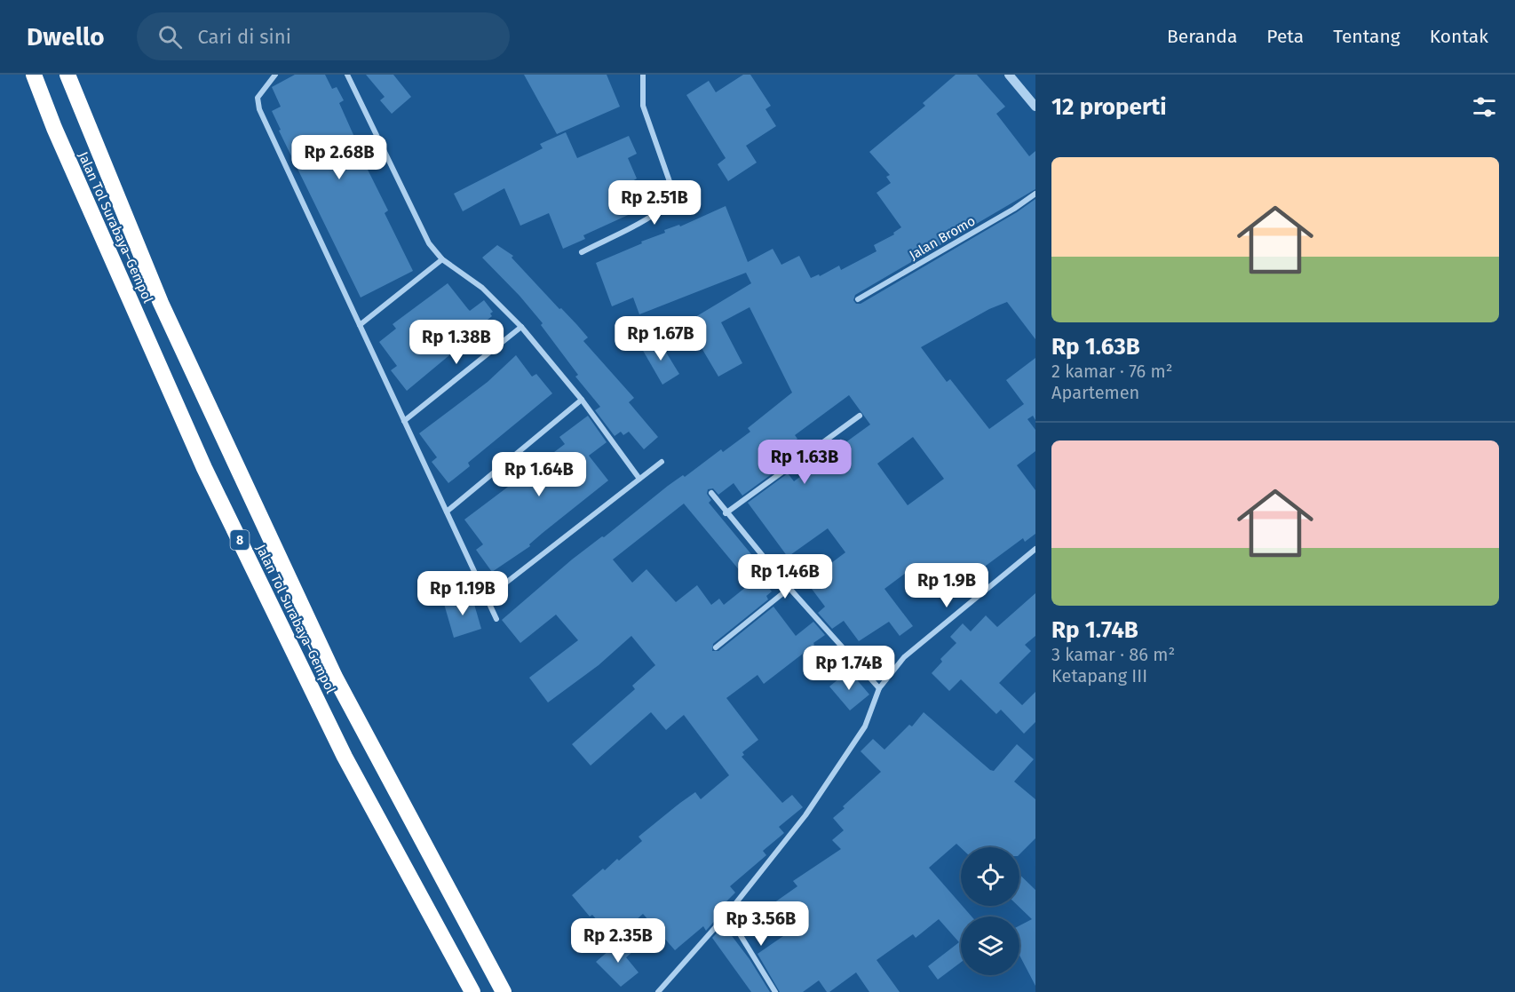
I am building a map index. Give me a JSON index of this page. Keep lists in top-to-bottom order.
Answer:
{
  "streets": {
    "highway": ["Jalan Tol Surabaya–Gempol", "8"],
    "street": ["Jalan Bromo"]
  },
  "page": {
    "header": "Dwello",
    "search": "Cari di sini",
    "nav": [
      "Beranda",
      "Peta",
      "Tentang",
      "Kontak"
    ],
    "heading": "12 properti",
    "price": [
      "Rp 2.68B",
      "Rp 2.51B",
      "Rp 1.67B",
      "Rp 1.38B",
      "Rp 1.63B",
      "Rp 1.64B",
      "Rp 1.46B",
      "Rp 1.9B",
      "Rp 1.19B",
      "Rp 1.74B",
      "Rp 3.56B",
      "Rp 2.35B"
    ],
    "list": [
      {
        "name": "Rp 1.63B",
        "note": "2 kamar · 76 m² · Apartemen"
      },
      {
        "name": "Rp 1.74B",
        "note": "3 kamar · 86 m² · Ketapang III"
      }
    ]
  }
}
